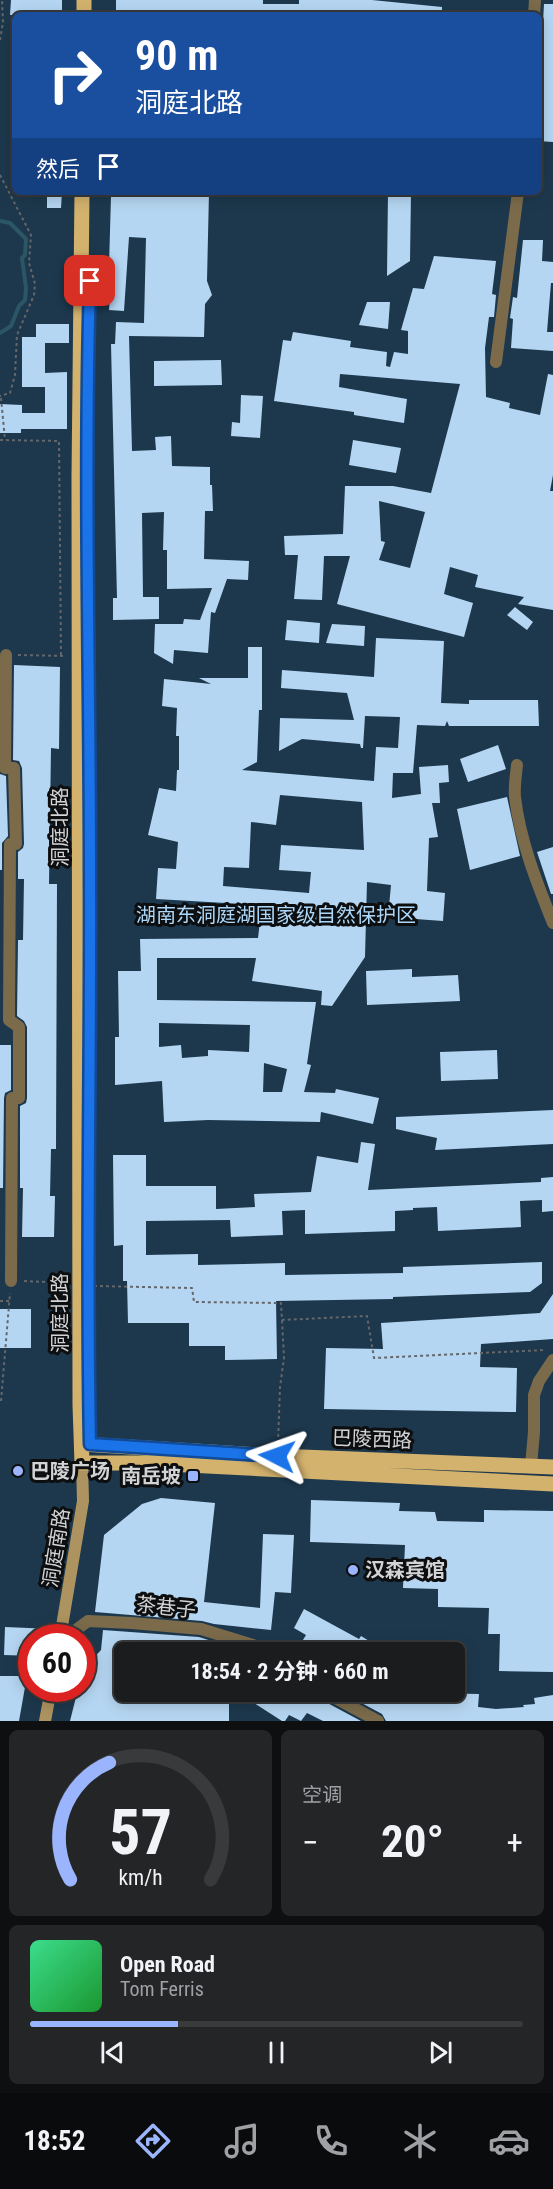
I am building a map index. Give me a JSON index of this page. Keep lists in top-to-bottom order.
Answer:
{
  "streets": {
    "main road": ["洞庭北路", "巴陵西路", "洞庭南路"],
    "street": ["茶巷子"]
  },
  "crossings": [
    ["洞庭北路", "巴陵西路"],
    ["洞庭北路", "洞庭南路"],
    ["巴陵西路", "洞庭南路"]
  ],
  "parks": ["湖南东洞庭湖国家级自然保护区"],
  "places": {
    "other": ["巴陵广场", "汉森宾馆"],
    "transit": ["南岳坡"]
  },
  "page": {
    "turn": ["90 m", "洞庭北路"],
    "then": "然后",
    "limit": "60",
    "trip": "18:54 · 2 分钟 · 660 m",
    "tile": "空调",
    "heat": ["−", "20°", "+"],
    "song": ["Open Road", "Tom Ferris"],
    "tabs": "18:52",
    "gauge": ["57", "km/h"]
  }
}
